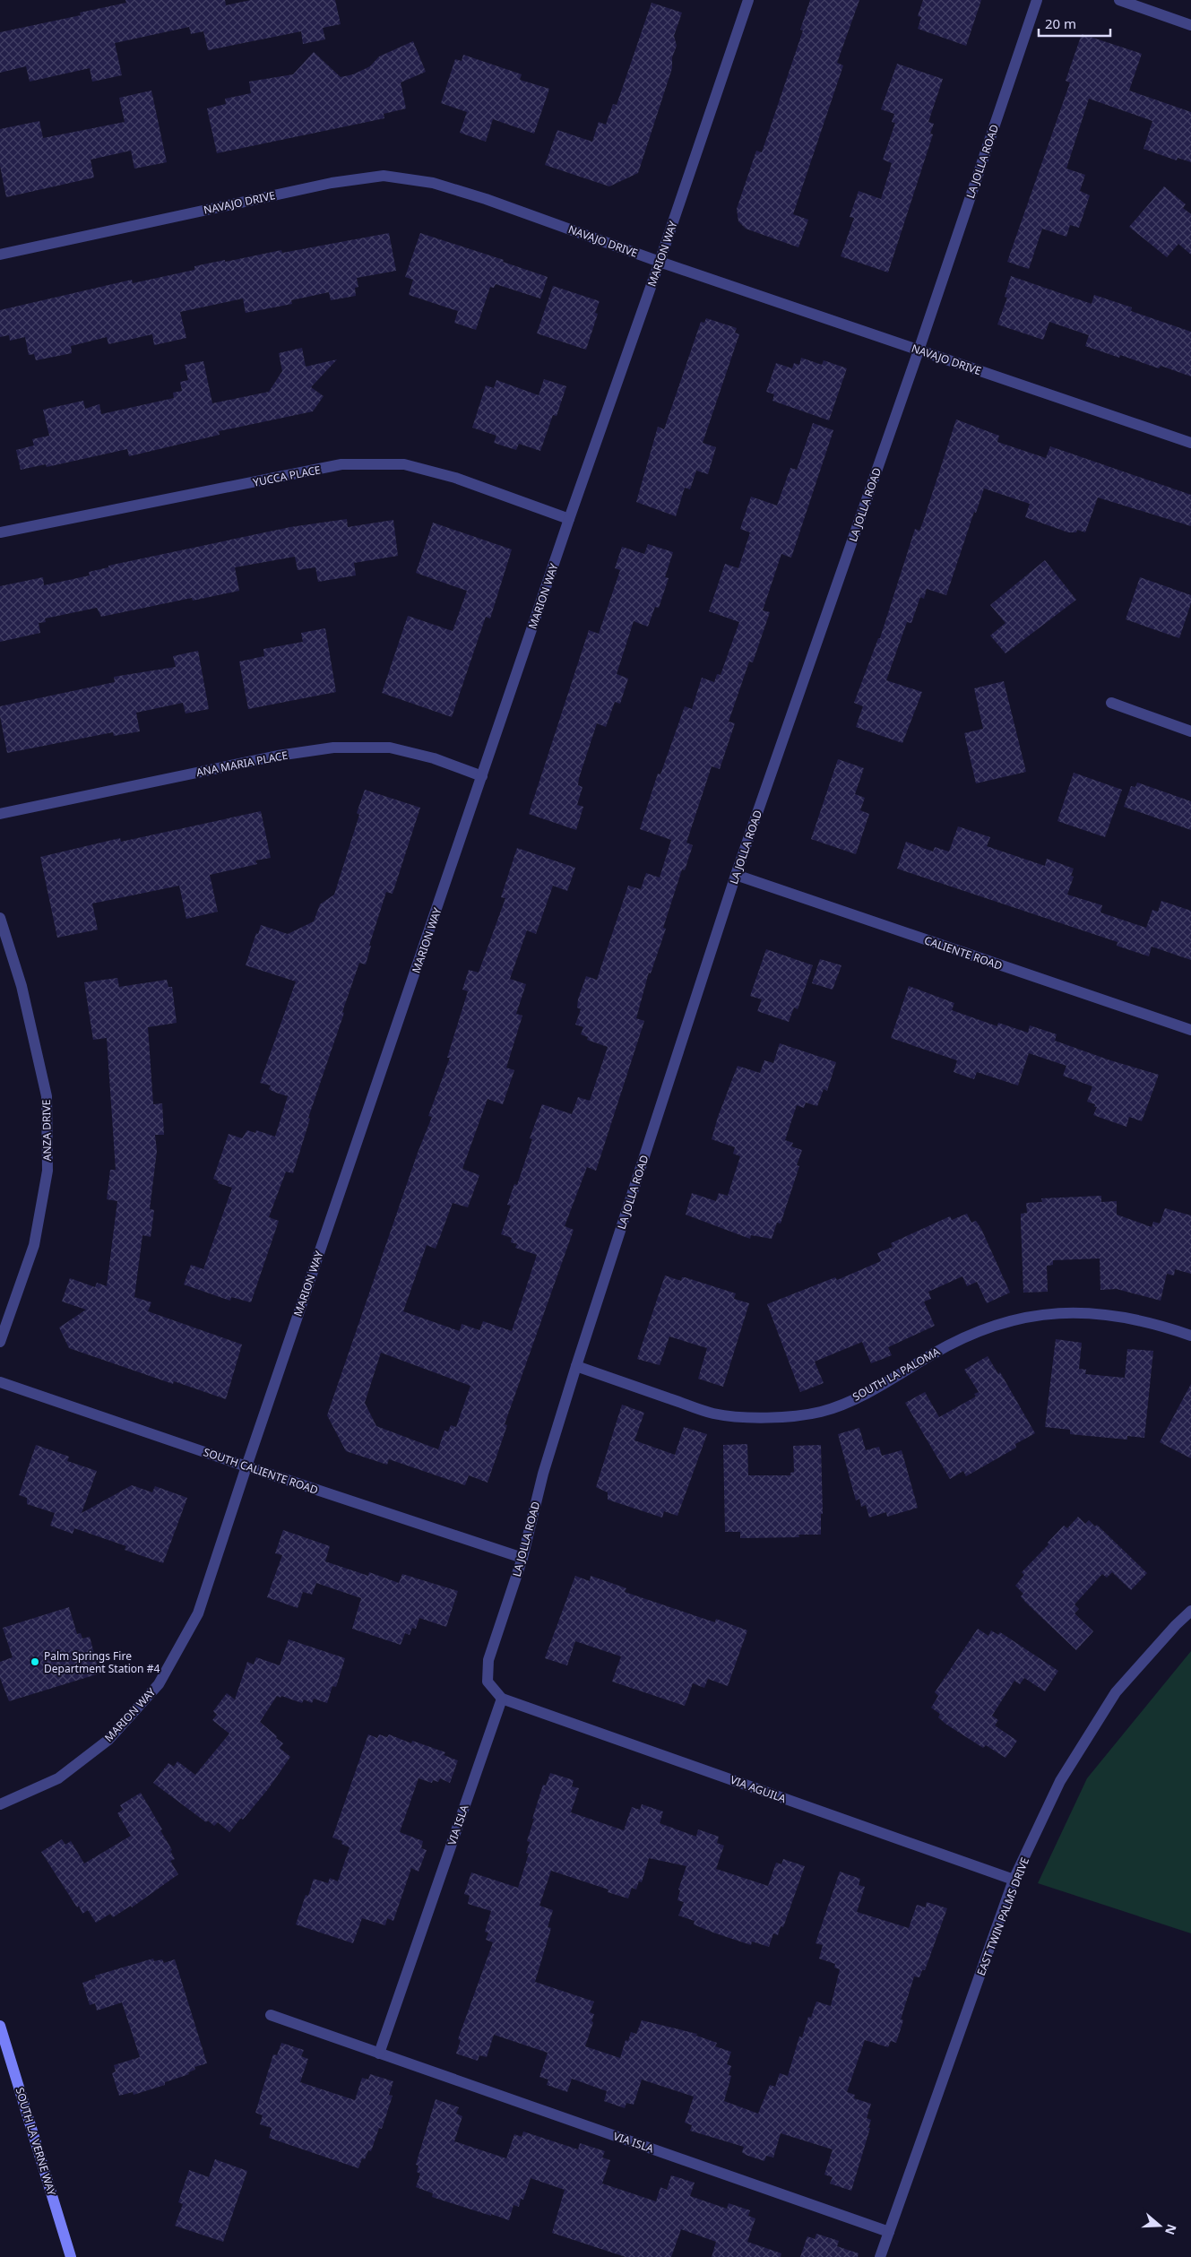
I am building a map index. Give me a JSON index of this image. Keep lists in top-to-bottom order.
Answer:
{
  "streets": {
    "street": [
      "LA JOLLA ROAD",
      "NAVAJO DRIVE",
      "MARION WAY",
      "YUCCA PLACE",
      "ANA MARIA PLACE",
      "CALIENTE ROAD",
      "ANZA DRIVE",
      "SOUTH LA PALOMA",
      "SOUTH CALIENTE ROAD",
      "VIA AGUILA",
      "VIA ISLA",
      "EAST TWIN PALMS DRIVE",
      "SOUTH LA VERNE WAY"
    ]
  },
  "crossings": [
    ["LA JOLLA ROAD", "NAVAJO DRIVE"],
    ["LA JOLLA ROAD", "CALIENTE ROAD"],
    ["LA JOLLA ROAD", "SOUTH LA PALOMA"],
    ["LA JOLLA ROAD", "SOUTH CALIENTE ROAD"],
    ["LA JOLLA ROAD", "VIA AGUILA"],
    ["LA JOLLA ROAD", "VIA ISLA"],
    ["NAVAJO DRIVE", "MARION WAY"],
    ["MARION WAY", "YUCCA PLACE"],
    ["MARION WAY", "ANA MARIA PLACE"],
    ["MARION WAY", "SOUTH CALIENTE ROAD"],
    ["VIA AGUILA", "VIA ISLA"],
    ["VIA AGUILA", "EAST TWIN PALMS DRIVE"],
    ["VIA ISLA", "EAST TWIN PALMS DRIVE"]
  ],
  "places": ["Palm Springs Fire Department Station #4"],
  "scale_bar": "20 m",
  "north": "right"
}
